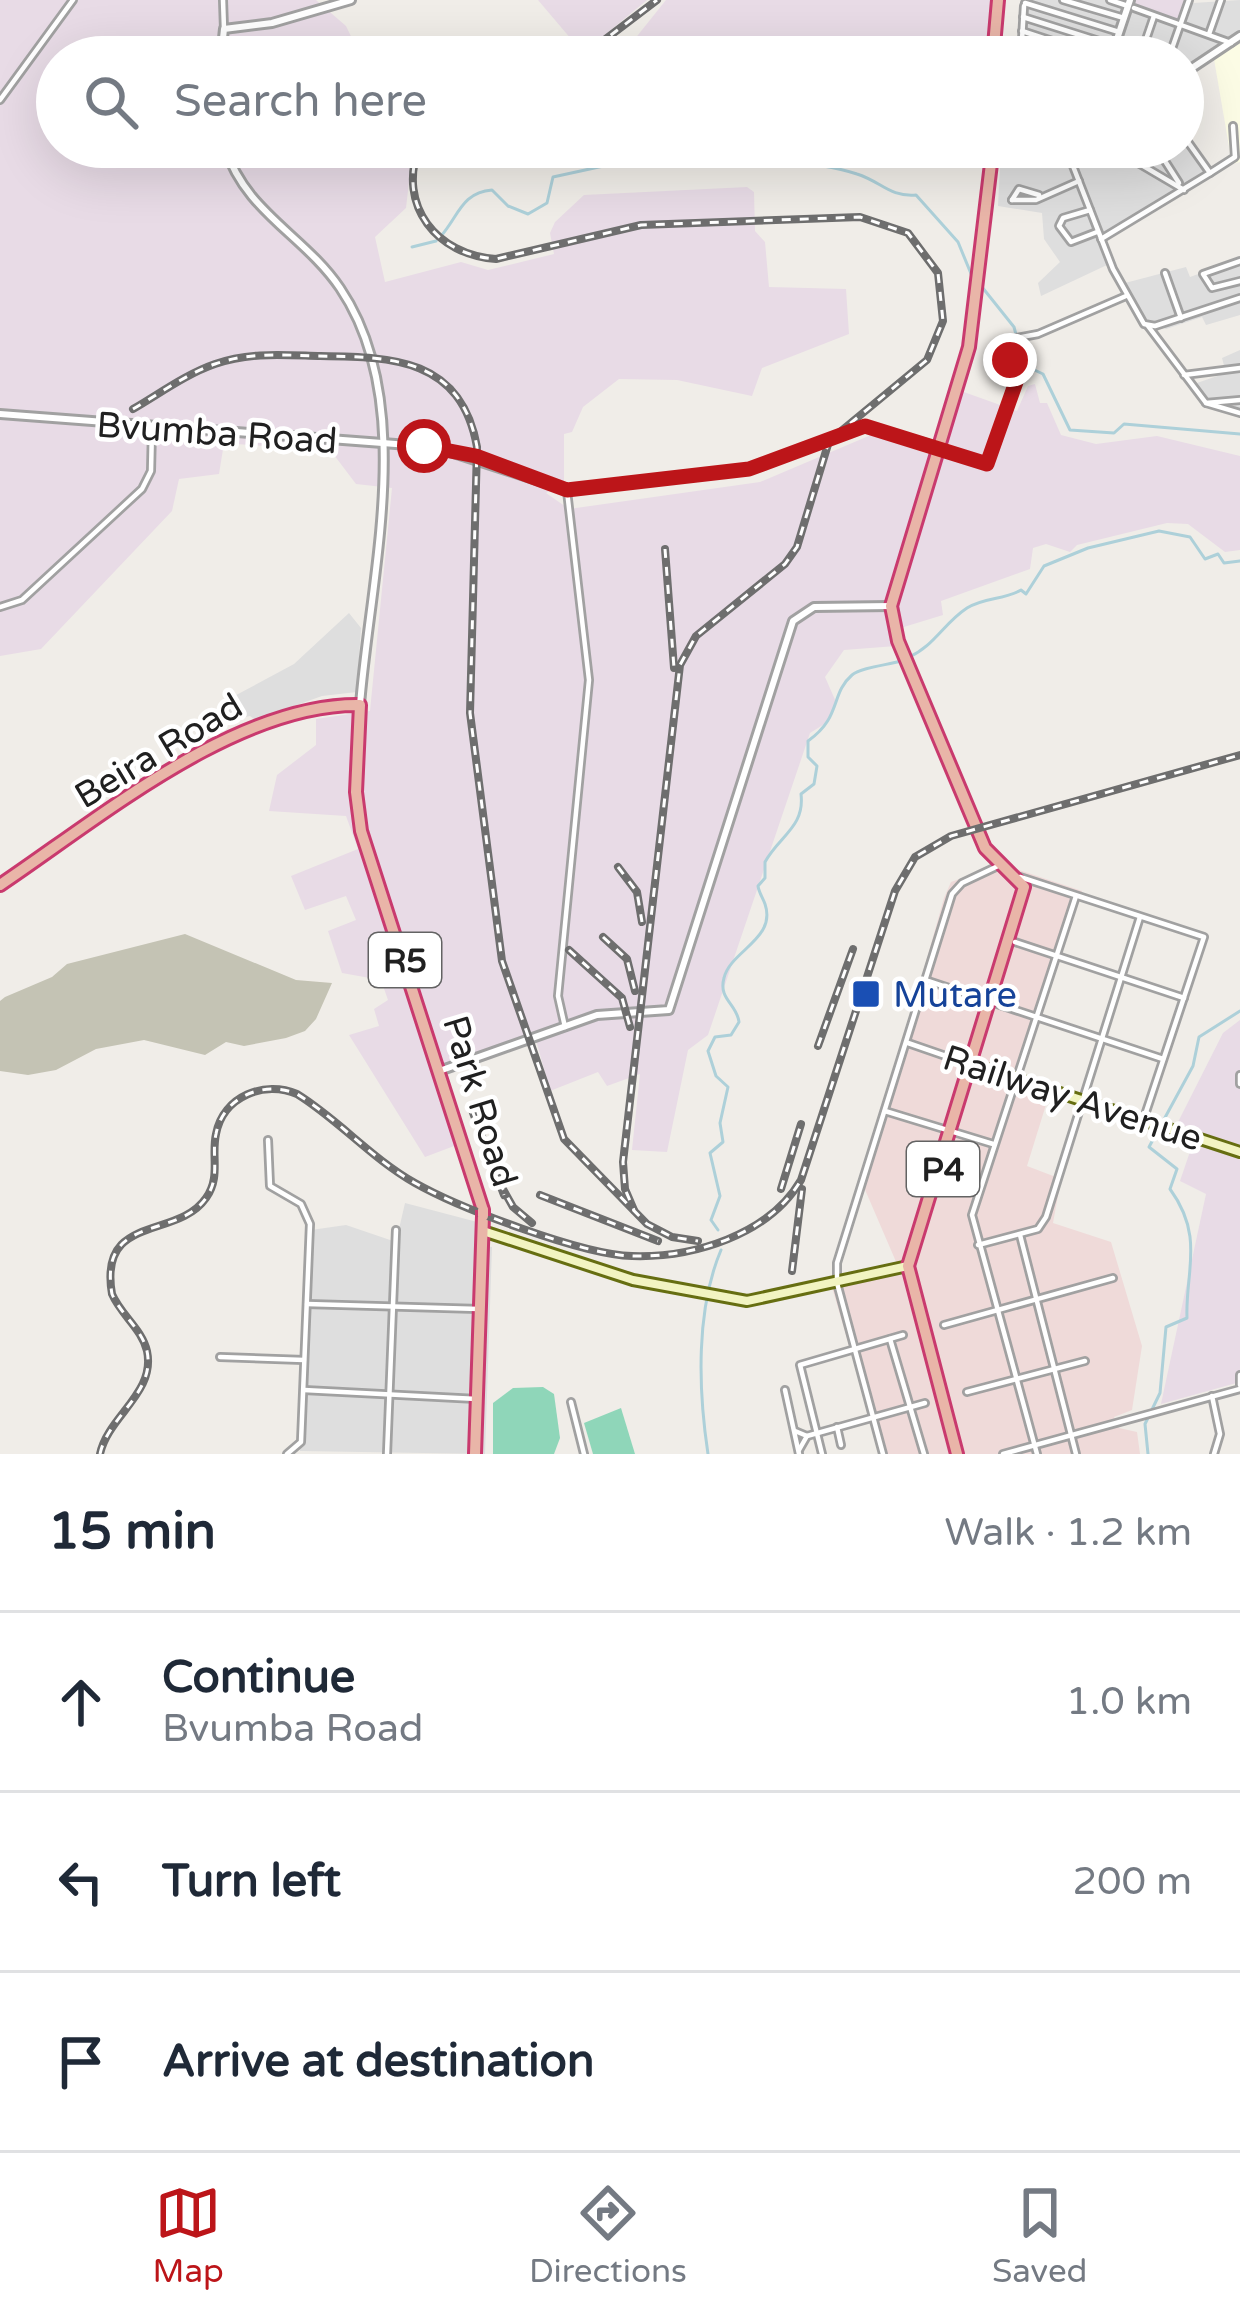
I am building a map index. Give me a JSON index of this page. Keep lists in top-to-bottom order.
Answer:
{
  "streets": {
    "highway": [
      "Beira Road",
      "R5",
      "Park Road",
      "P4"
    ],
    "main road": ["Railway Avenue"],
    "street": ["Bvumba Road"]
  },
  "crossings": [
    ["Beira Road", "Park Road"],
    ["Railway Avenue", "P4"]
  ],
  "places": {
    "transit": ["Mutare"]
  },
  "page": {
    "search": "Search here",
    "heading": ["15 min", "Walk · 1.2 km"],
    "list": [
      ["Continue", "Bvumba Road", "1.0 km"],
      ["Turn left", "200 m"],
      "Arrive at destination"
    ],
    "nav": ["Map", "Directions", "Saved"]
  }
}
